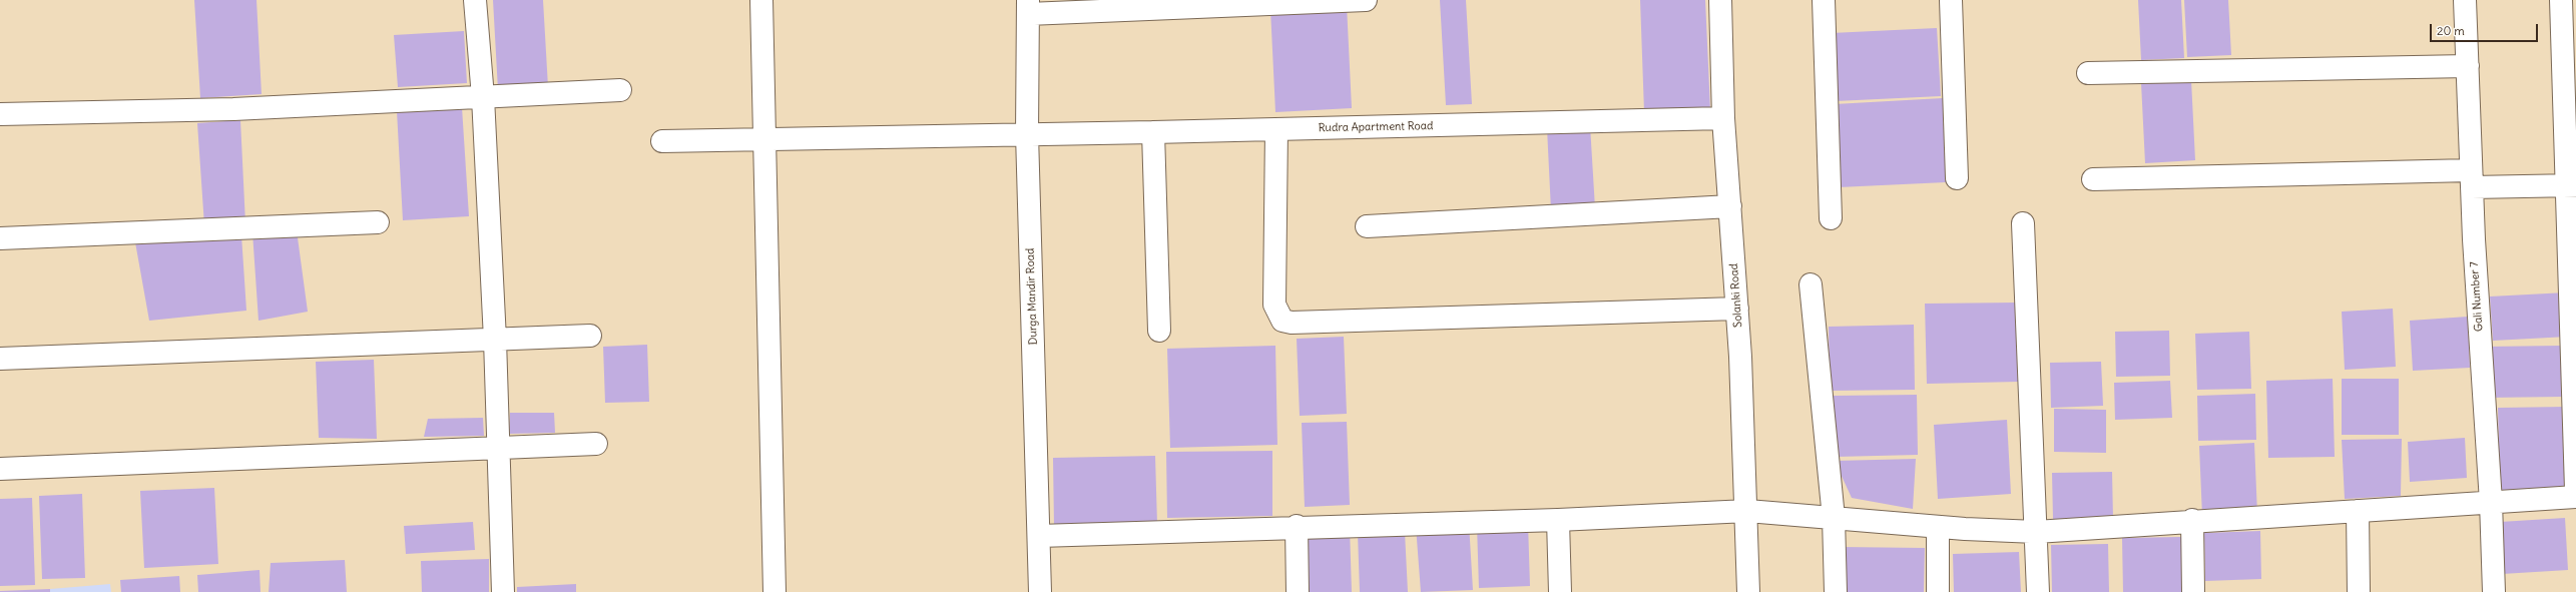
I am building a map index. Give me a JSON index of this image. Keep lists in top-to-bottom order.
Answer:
{
  "streets": {
    "street": [
      "Rudra Apartment Road",
      "Solanki Road",
      "Durga Mandir Road",
      "Gali Number 7"
    ]
  },
  "crossings": [
    ["Rudra Apartment Road", "Solanki Road"],
    ["Rudra Apartment Road", "Durga Mandir Road"]
  ],
  "scale_bar": "20 m"
}
